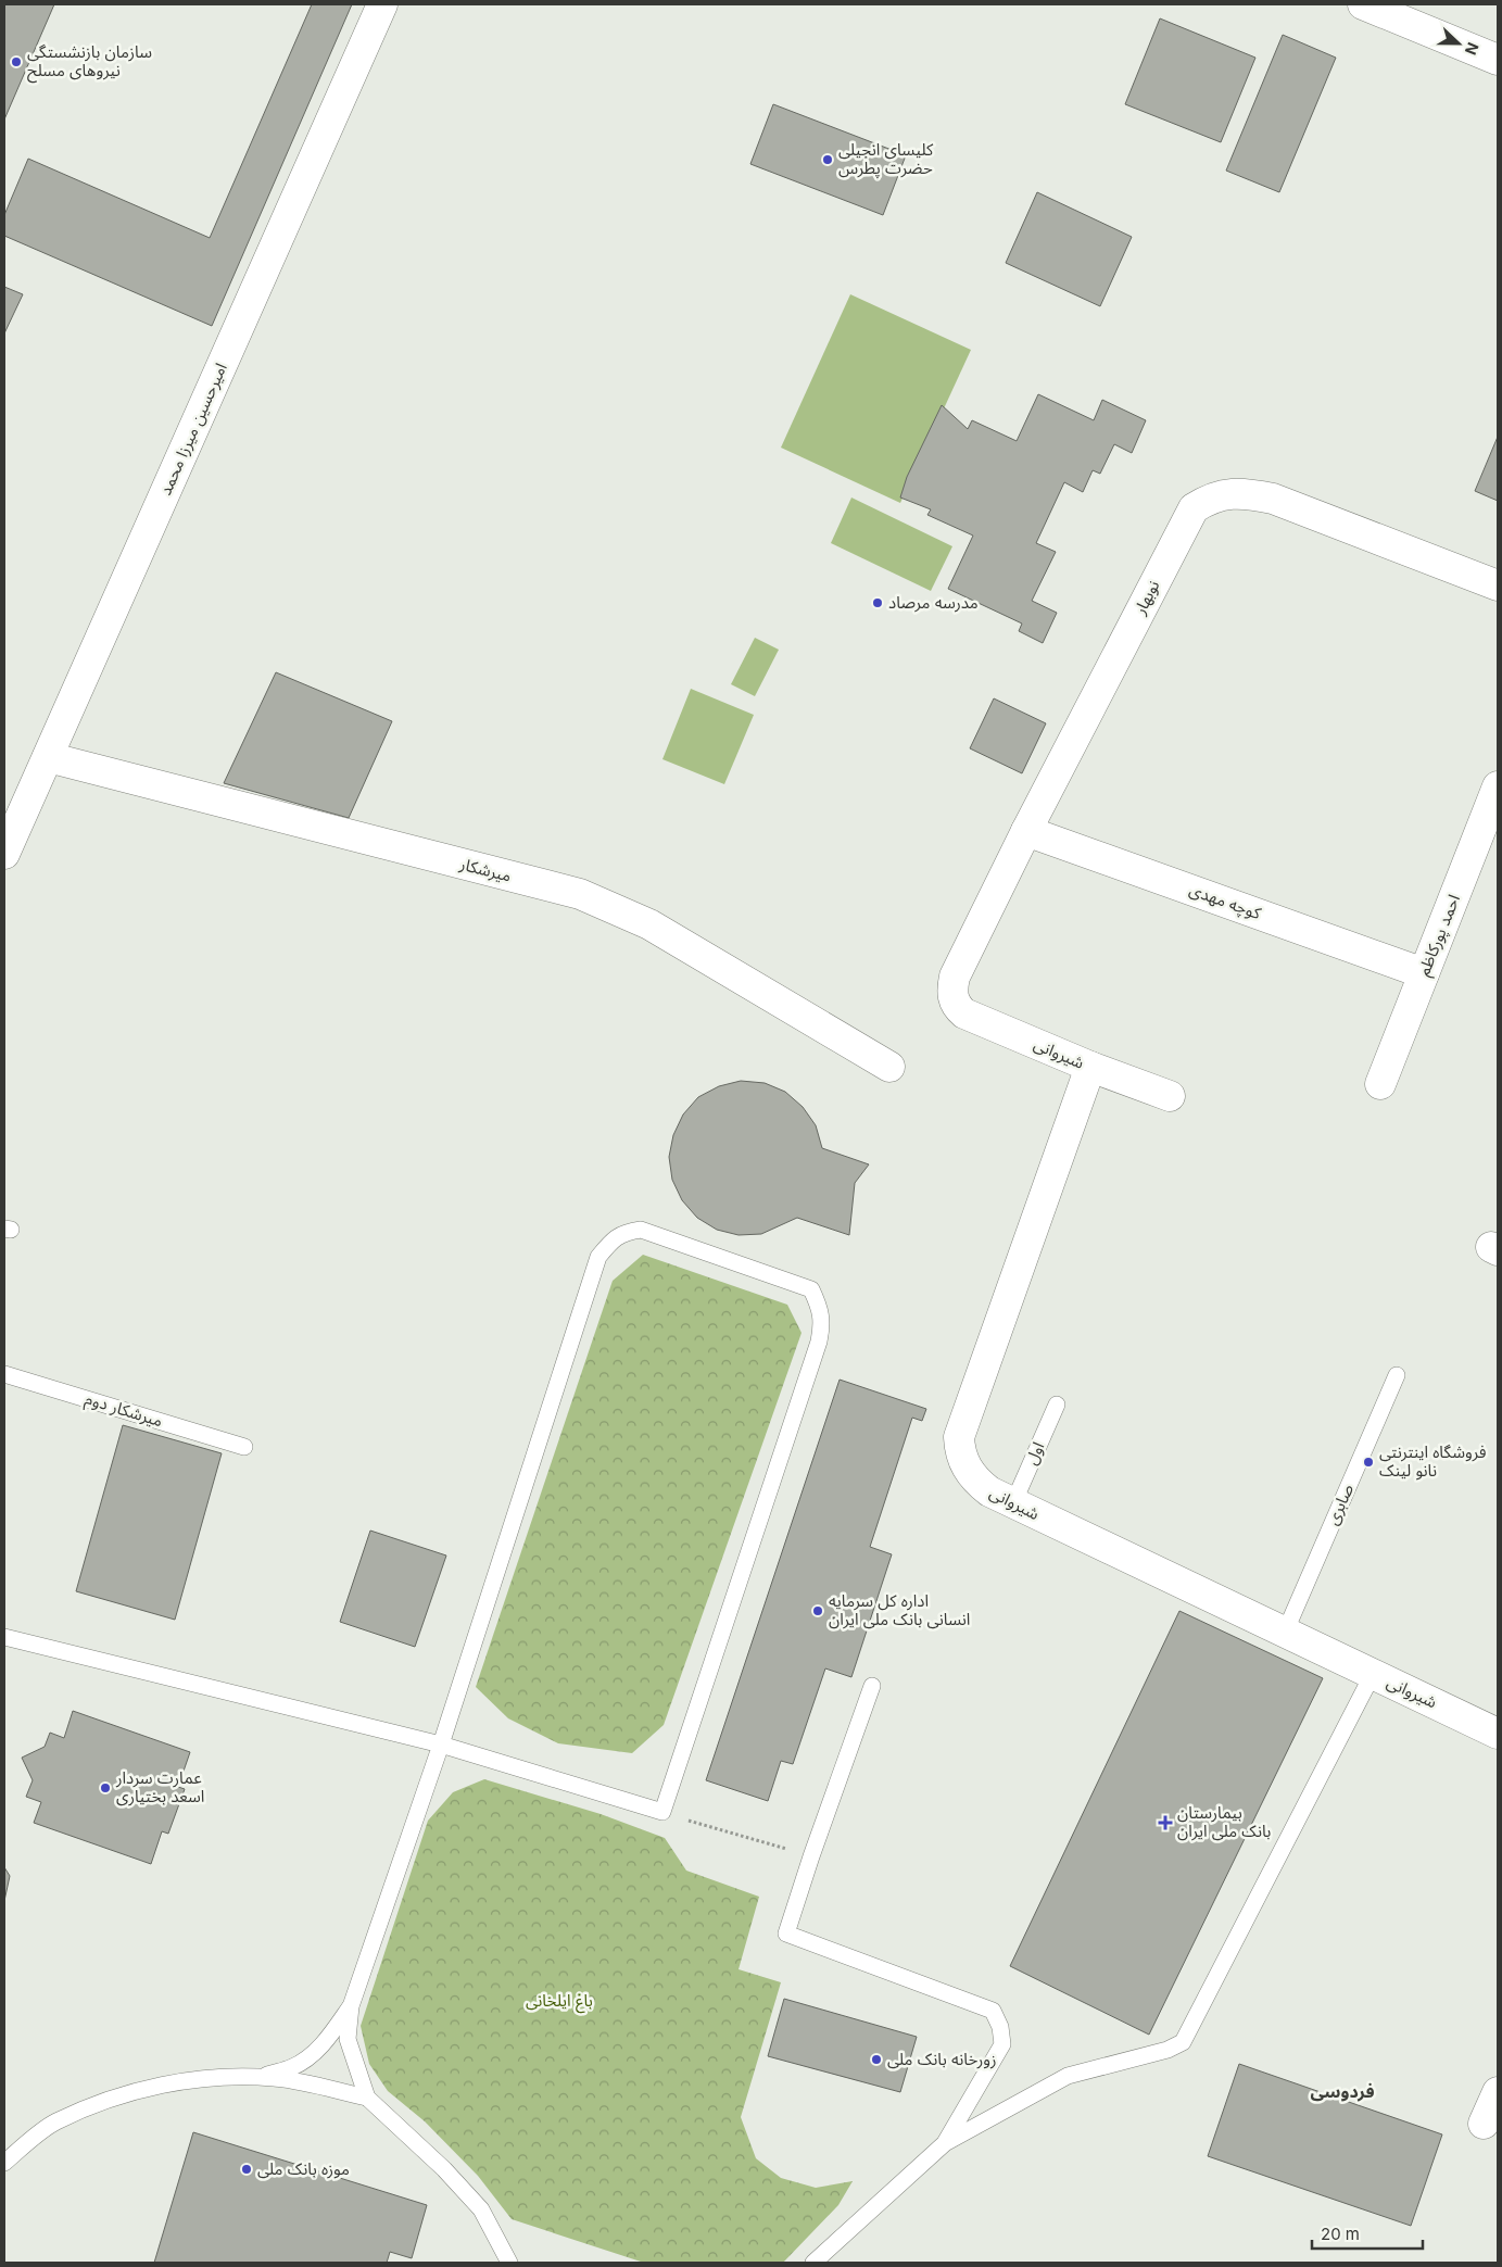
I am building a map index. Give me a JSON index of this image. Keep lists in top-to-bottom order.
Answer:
{
  "streets": {
    "street": [
      "امیرحسین میرزا محمد",
      "نوبهار",
      "میرشکار",
      "کوچه مهدی",
      "احمد پورکاظم",
      "شیروانی"
    ],
    "lane": ["میرشکار دوم", "اول", "صابری"]
  },
  "crossings": [
    ["امیرحسین میرزا محمد", "میرشکار"],
    ["نوبهار", "کوچه مهدی"],
    ["نوبهار", "شیروانی"],
    ["کوچه مهدی", "احمد پورکاظم"],
    ["شیروانی", "اول"],
    ["شیروانی", "صابری"]
  ],
  "districts": ["فردوسی"],
  "parks": ["باغ ایلخانی"],
  "places": {
    "other": [
      "سازمان بازنشستگی نیروهای مسلح",
      "کلیسای انجیلی حضرت پطرس",
      "مدرسه مرصاد",
      "فروشگاه اینترنتی نانو لینک",
      "اداره کل سرمایه انسانی بانک ملی ایران",
      "عمارت سردار اسعد بختیاری",
      "زورخانه بانک ملی",
      "موزه بانک ملی"
    ],
    "health": ["بیمارستان بانک ملی ایران"]
  },
  "scale_bar": "20 m",
  "north": "right"
}
